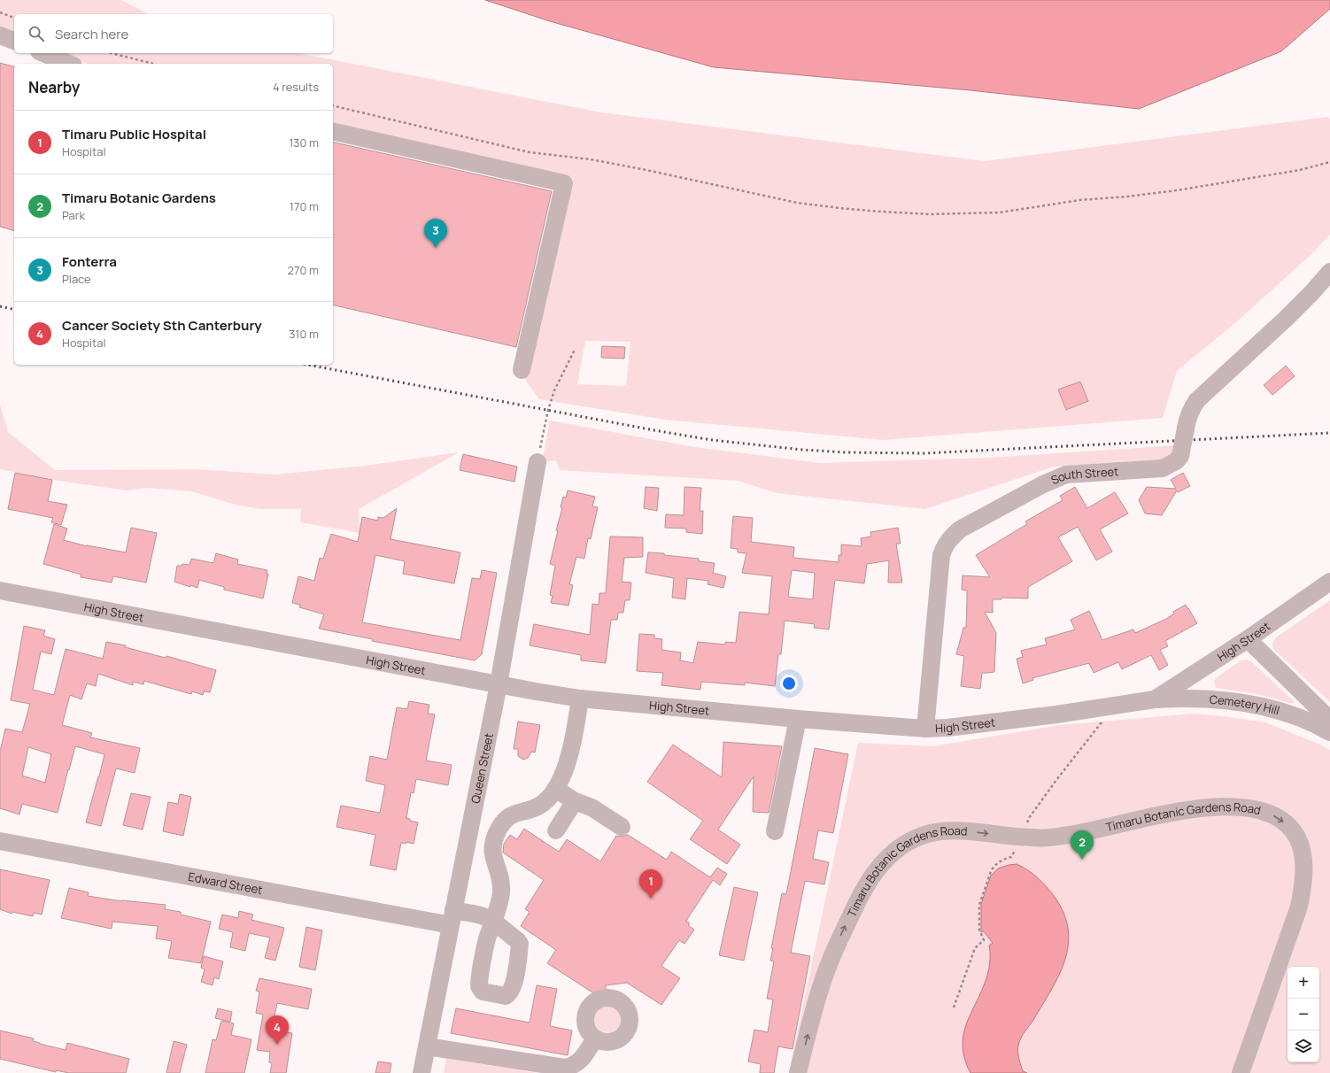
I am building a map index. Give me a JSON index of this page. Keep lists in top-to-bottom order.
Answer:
{
  "streets": {
    "street": [
      "South Street",
      "High Street",
      "Cemetery Hill",
      "Queen Street",
      "Timaru Botanic Gardens Road",
      "Edward Street"
    ]
  },
  "crossings": [
    ["South Street", "High Street"],
    ["High Street", "Cemetery Hill"],
    ["High Street", "Queen Street"],
    ["Queen Street", "Edward Street"]
  ],
  "page": {
    "search": "Search here",
    "heading": ["Nearby", "4 results"],
    "list": [
      {
        "mark": "1",
        "name": "Timaru Public Hospital",
        "note": "Hospital",
        "value": "130 m"
      },
      {
        "mark": "2",
        "name": "Timaru Botanic Gardens",
        "note": "Park",
        "value": "170 m"
      },
      {
        "mark": "3",
        "name": "Fonterra",
        "note": "Place",
        "value": "270 m"
      },
      {
        "mark": "4",
        "name": "Cancer Society Sth Canterbury",
        "note": "Hospital",
        "value": "310 m"
      }
    ],
    "pins": [
      "3",
      "2",
      "1",
      "4"
    ],
    "map_buttons": ["+", "−"]
  }
}
